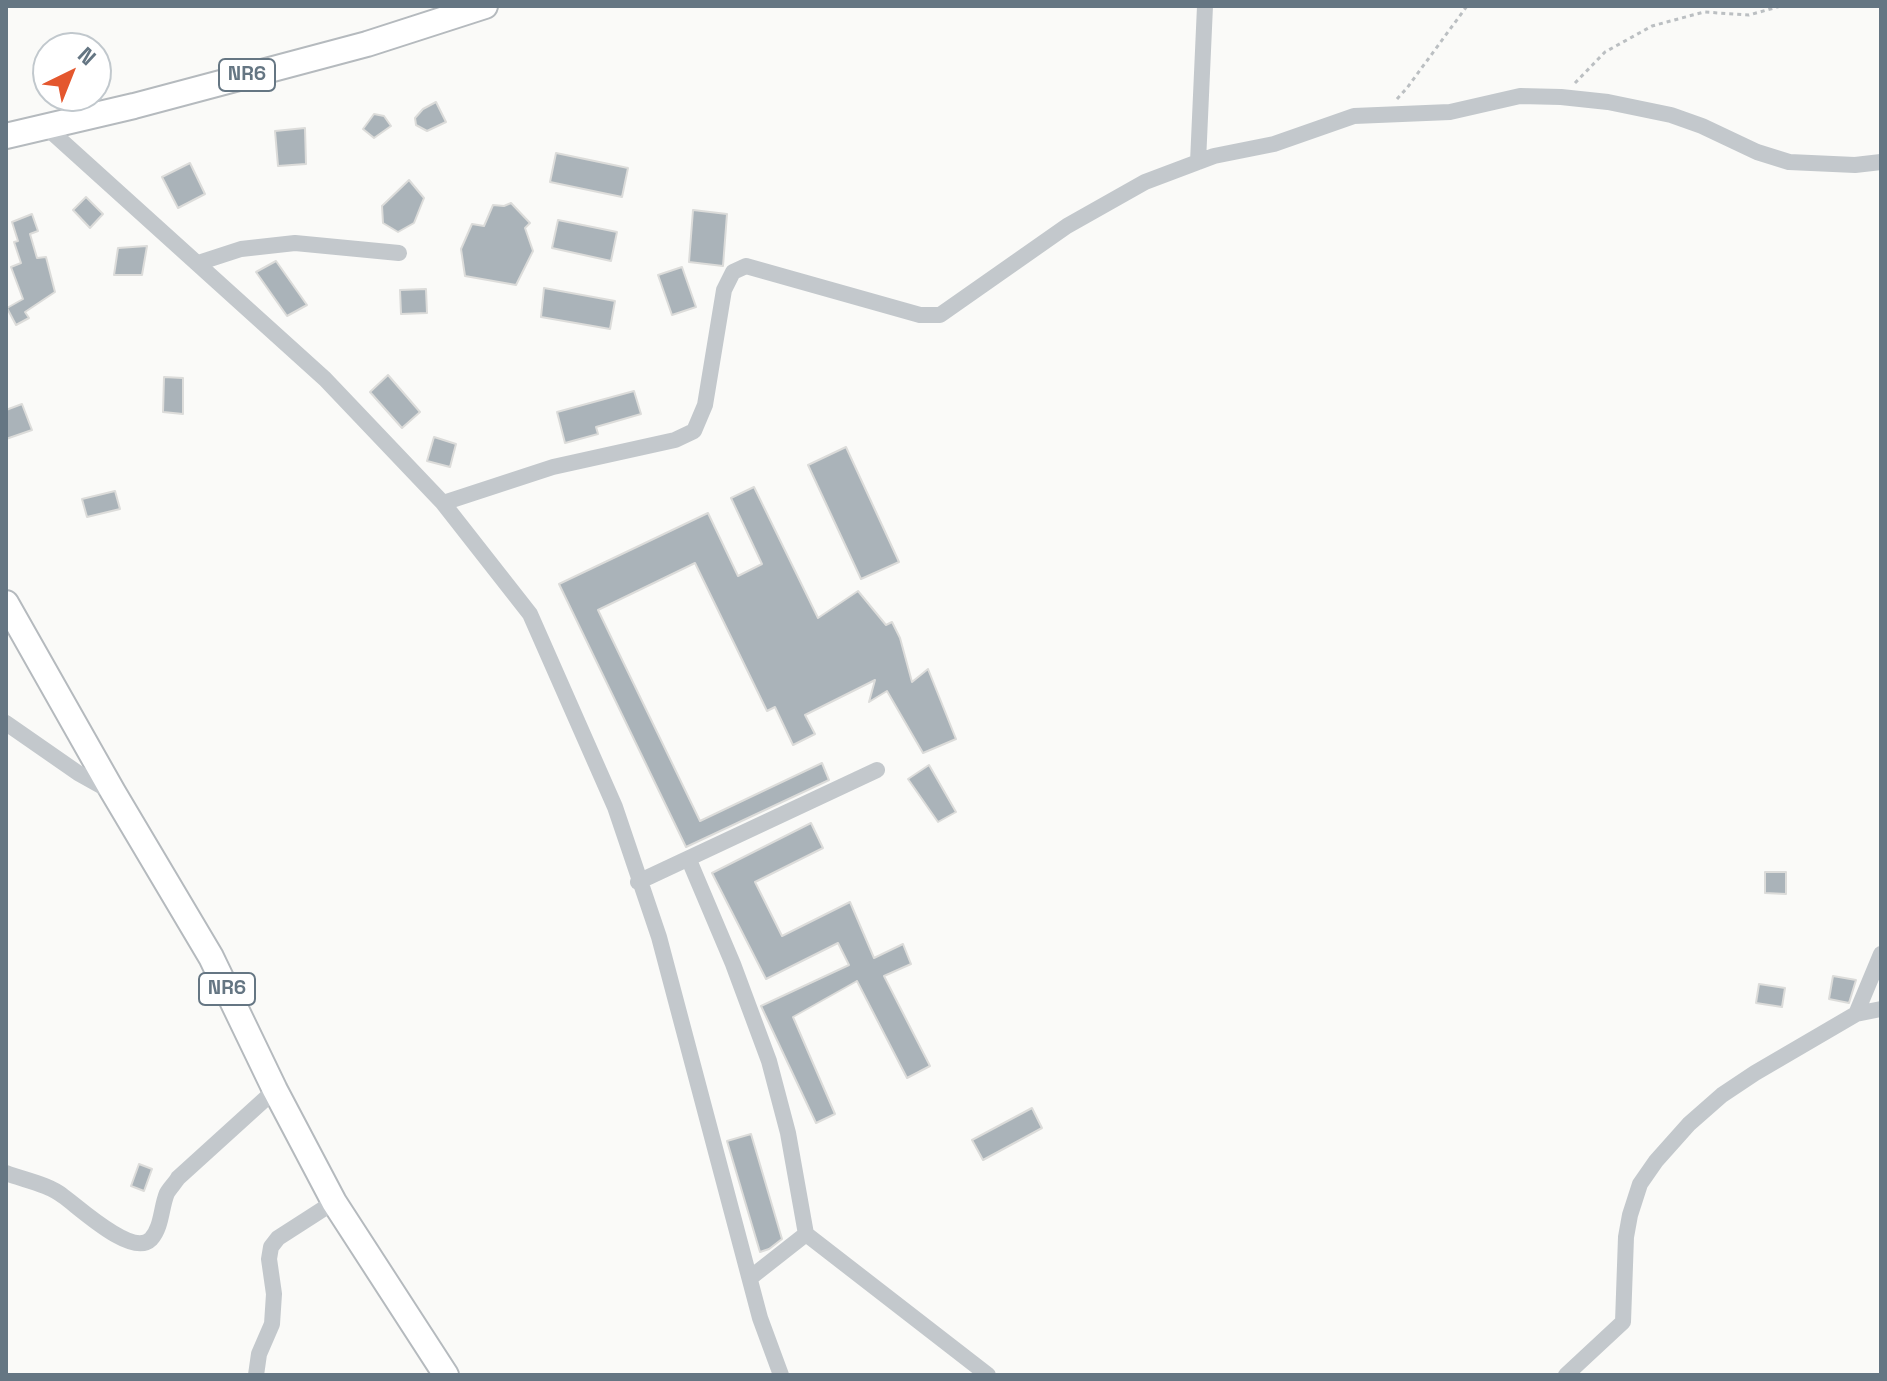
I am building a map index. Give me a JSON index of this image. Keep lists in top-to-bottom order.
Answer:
{
  "streets": {
    "main road": ["NR6"]
  },
  "north": "top right"
}
